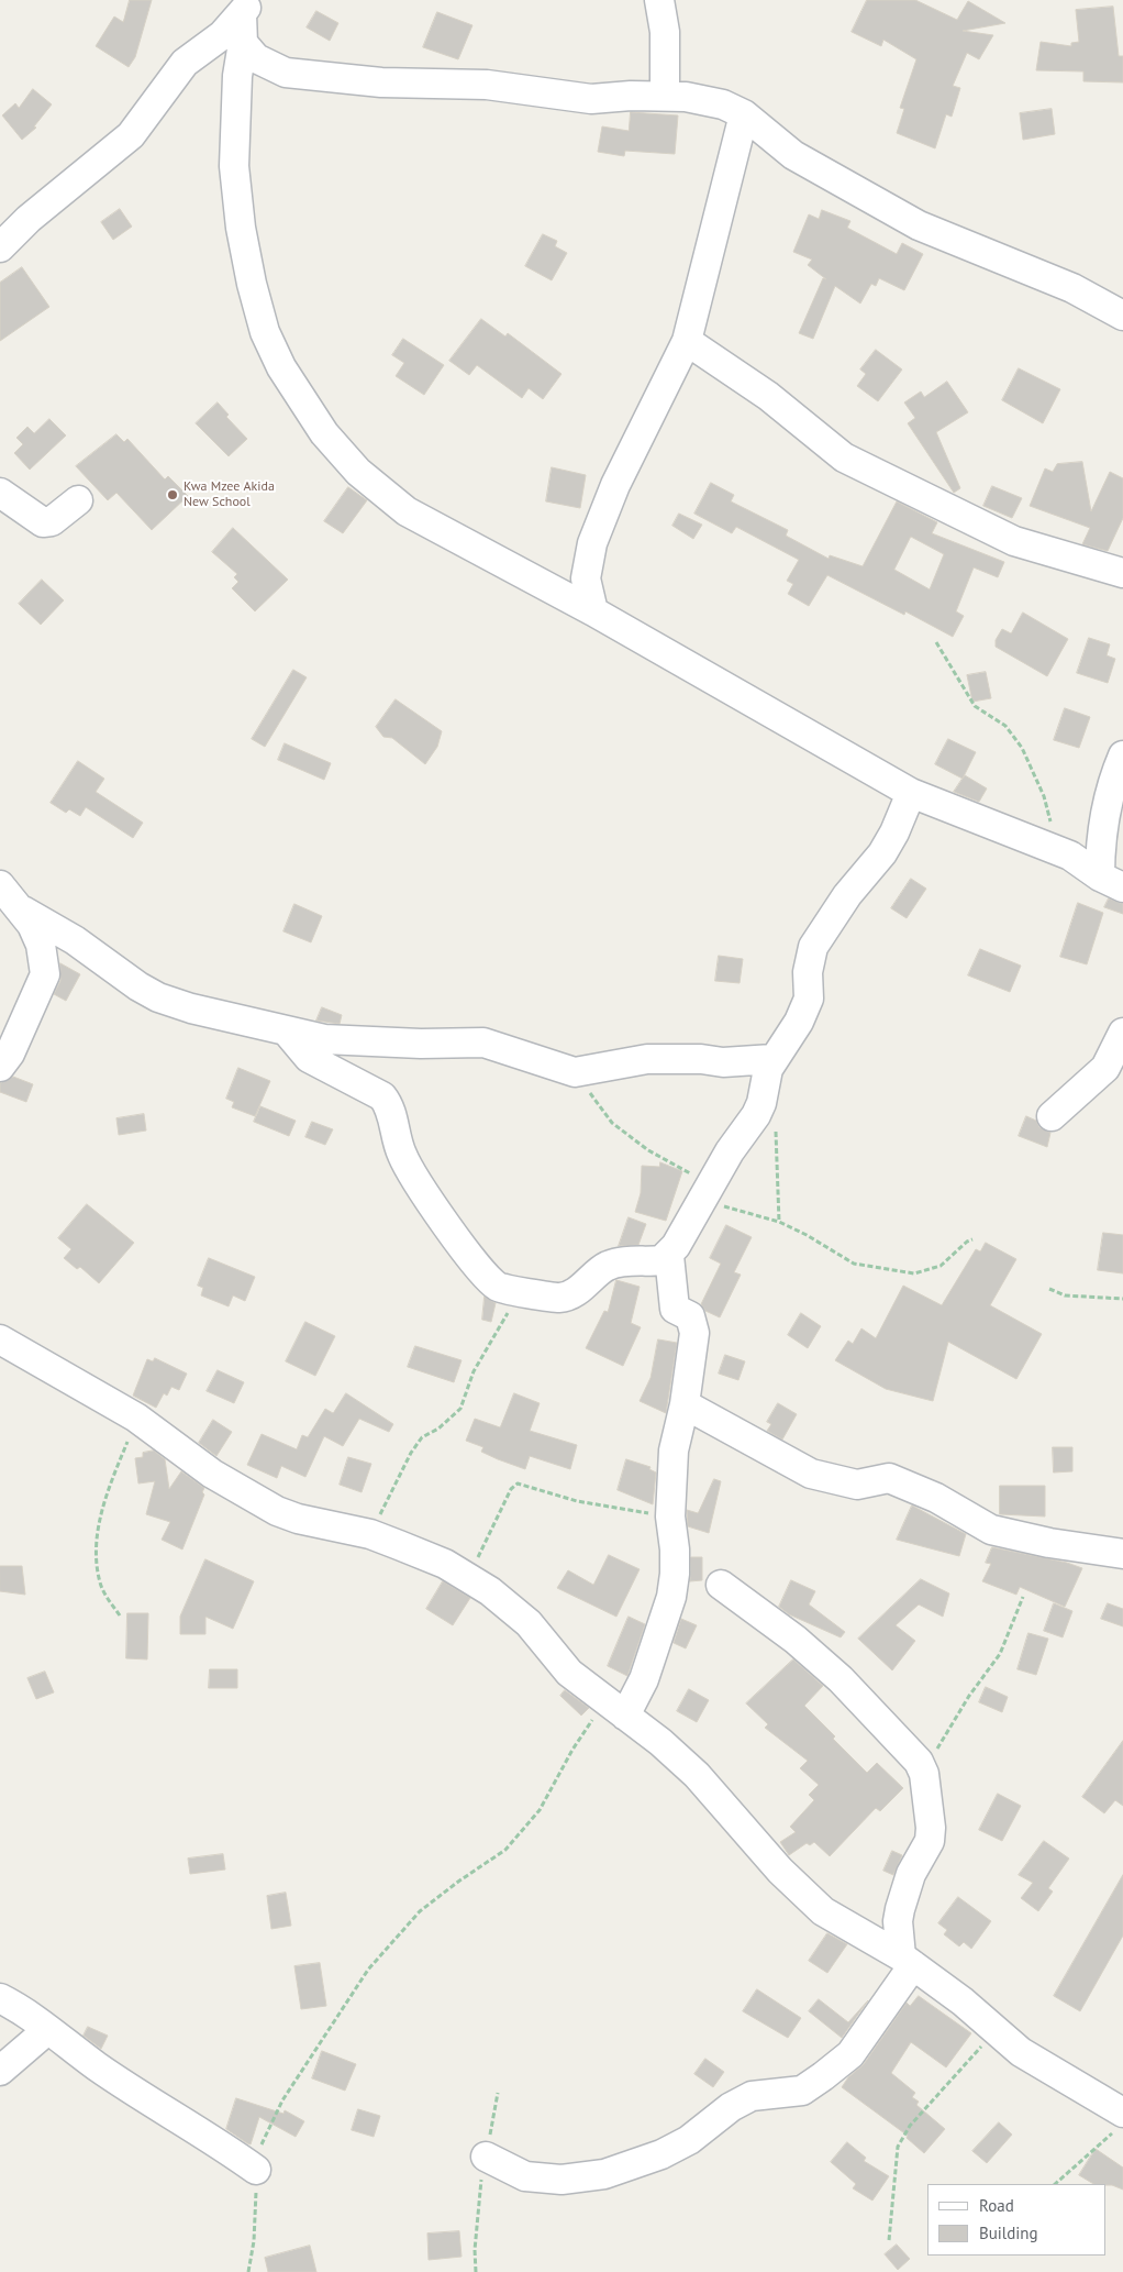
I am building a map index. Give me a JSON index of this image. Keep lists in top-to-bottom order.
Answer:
{
  "places": ["Kwa Mzee Akida New School"],
  "legend": ["Road", "Building"]
}
